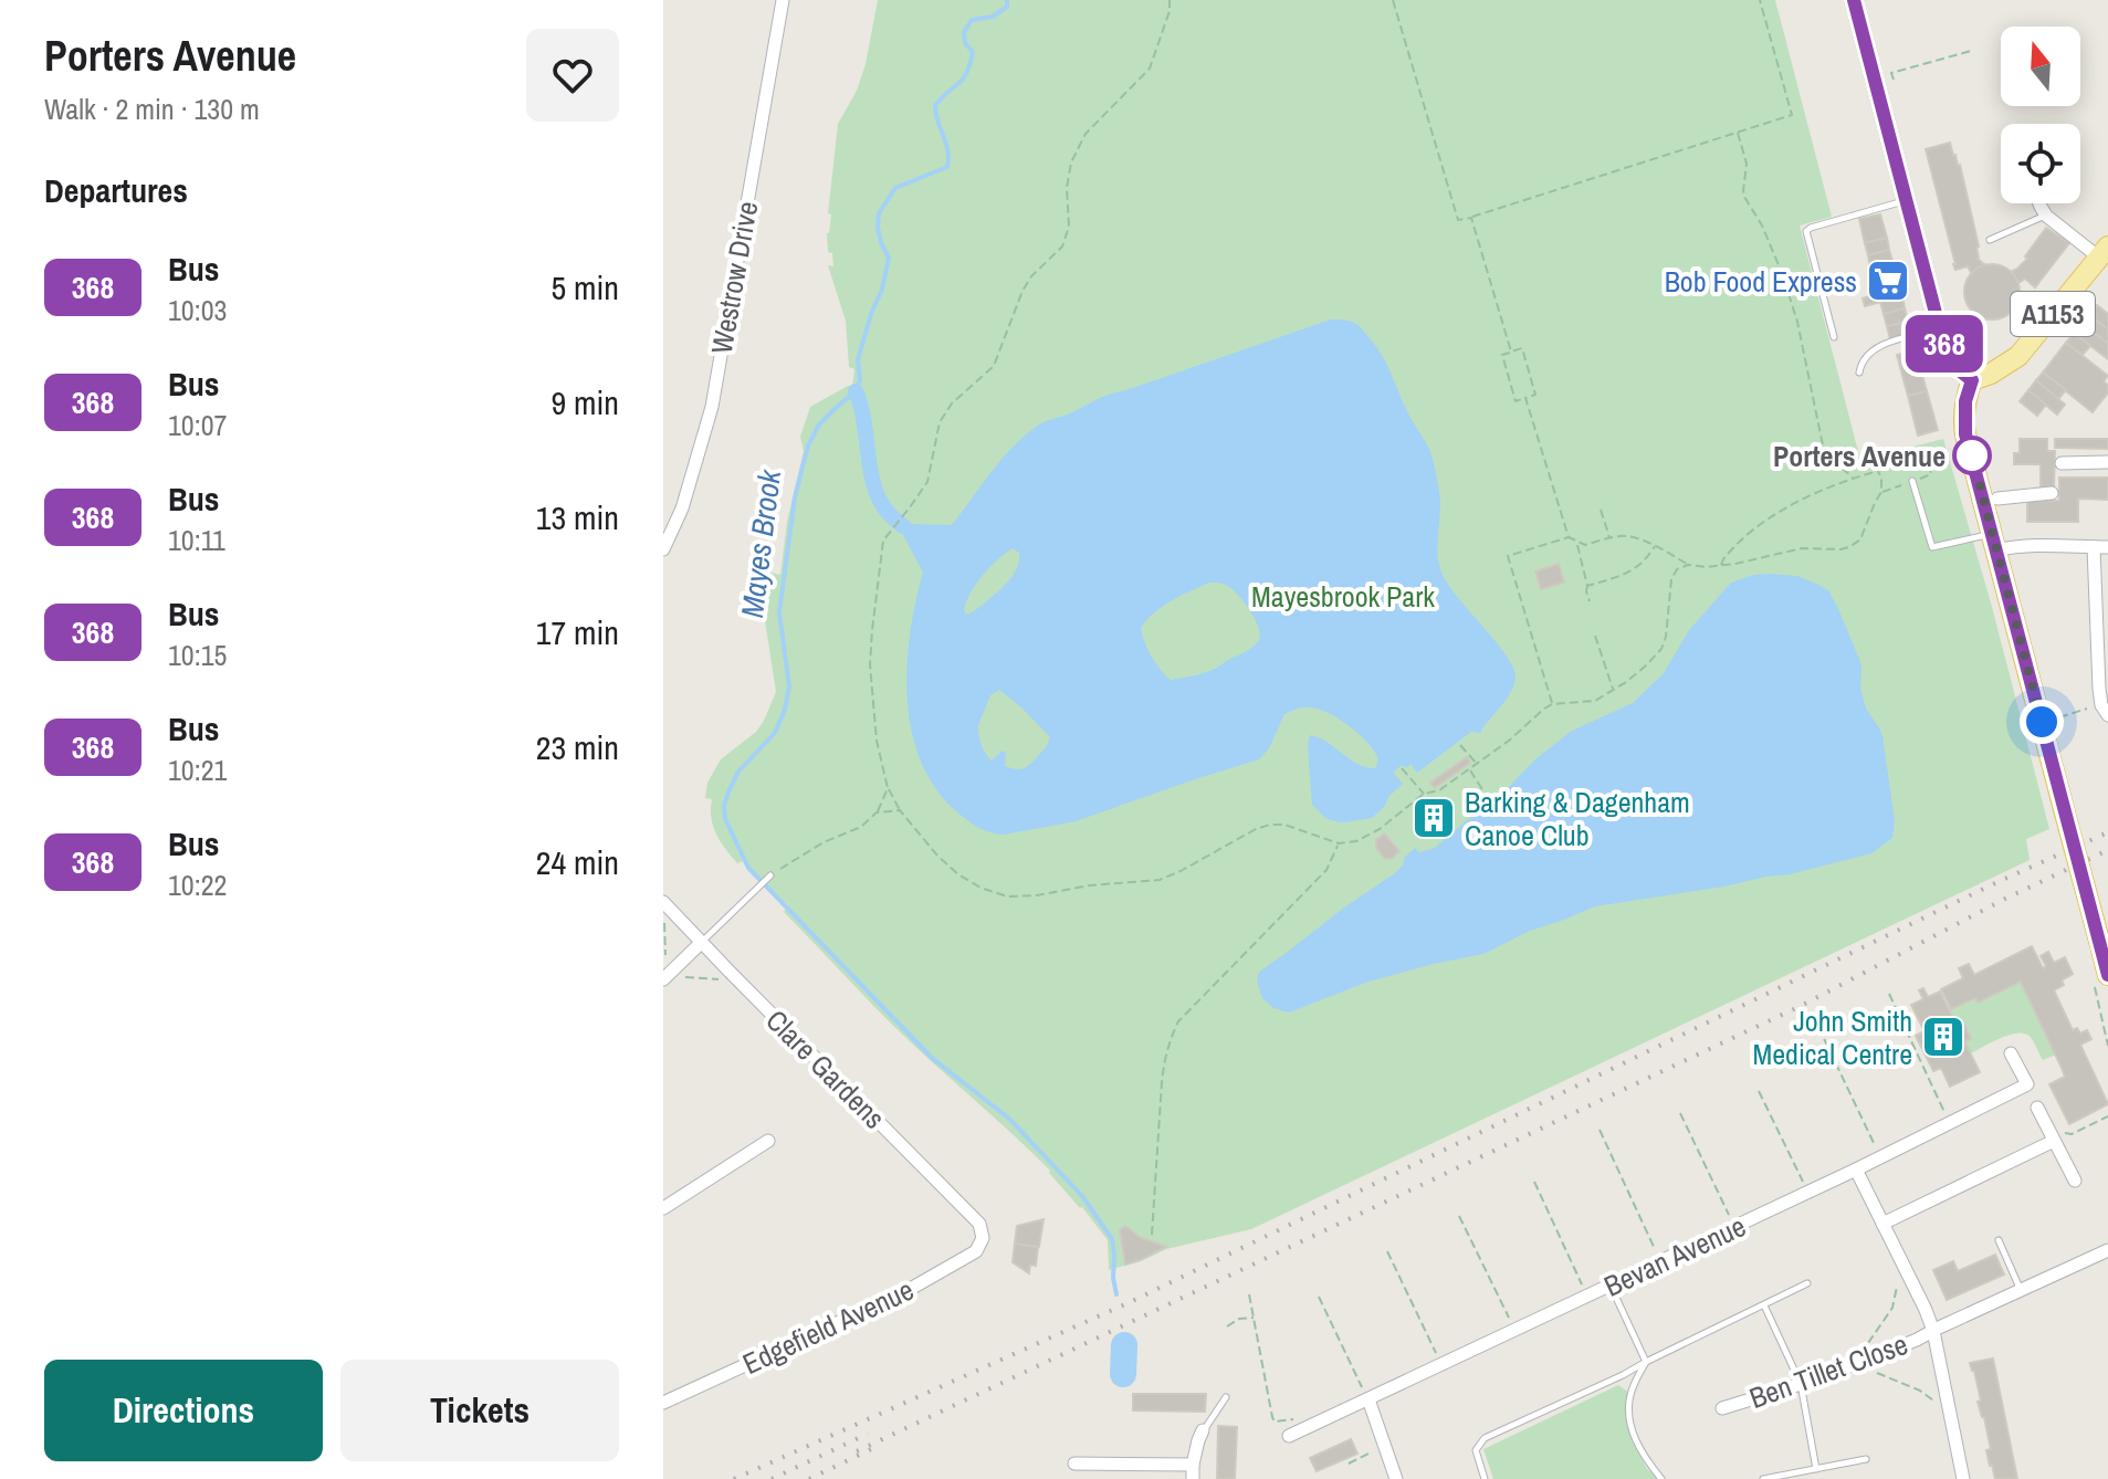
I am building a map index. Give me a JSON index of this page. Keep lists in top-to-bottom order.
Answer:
{
  "streets": {
    "main road": ["A1153"],
    "street": [
      "Westrow Drive",
      "Clare Gardens",
      "Bevan Avenue",
      "Edgefield Avenue",
      "Ben Tillet Close"
    ]
  },
  "crossings": [
    ["Clare Gardens", "Edgefield Avenue"]
  ],
  "water": ["Mayes Brook"],
  "parks": ["Mayesbrook Park"],
  "places": {
    "supermarket": ["Bob Food Express"],
    "other": ["Porters Avenue"],
    "building": ["Barking & Dagenham Canoe Club", "John Smith Medical Centre"]
  },
  "lines": ["bus line 368"],
  "north": "top",
  "page": {
    "heading": [
      ["Porters Avenue", "Walk · 2 min · 130 m"],
      "Departures"
    ],
    "on_map": "368",
    "list": [
      {
        "mark": "368",
        "name": "Bus",
        "note": "10:03",
        "value": "5 min"
      },
      {
        "mark": "368",
        "name": "Bus",
        "note": "10:07",
        "value": "9 min"
      },
      {
        "mark": "368",
        "name": "Bus",
        "note": "10:11",
        "value": "13 min"
      },
      {
        "mark": "368",
        "name": "Bus",
        "note": "10:15",
        "value": "17 min"
      },
      {
        "mark": "368",
        "name": "Bus",
        "note": "10:21",
        "value": "23 min"
      },
      {
        "mark": "368",
        "name": "Bus",
        "note": "10:22",
        "value": "24 min"
      }
    ],
    "buttons": ["Directions", "Tickets"]
  }
}
